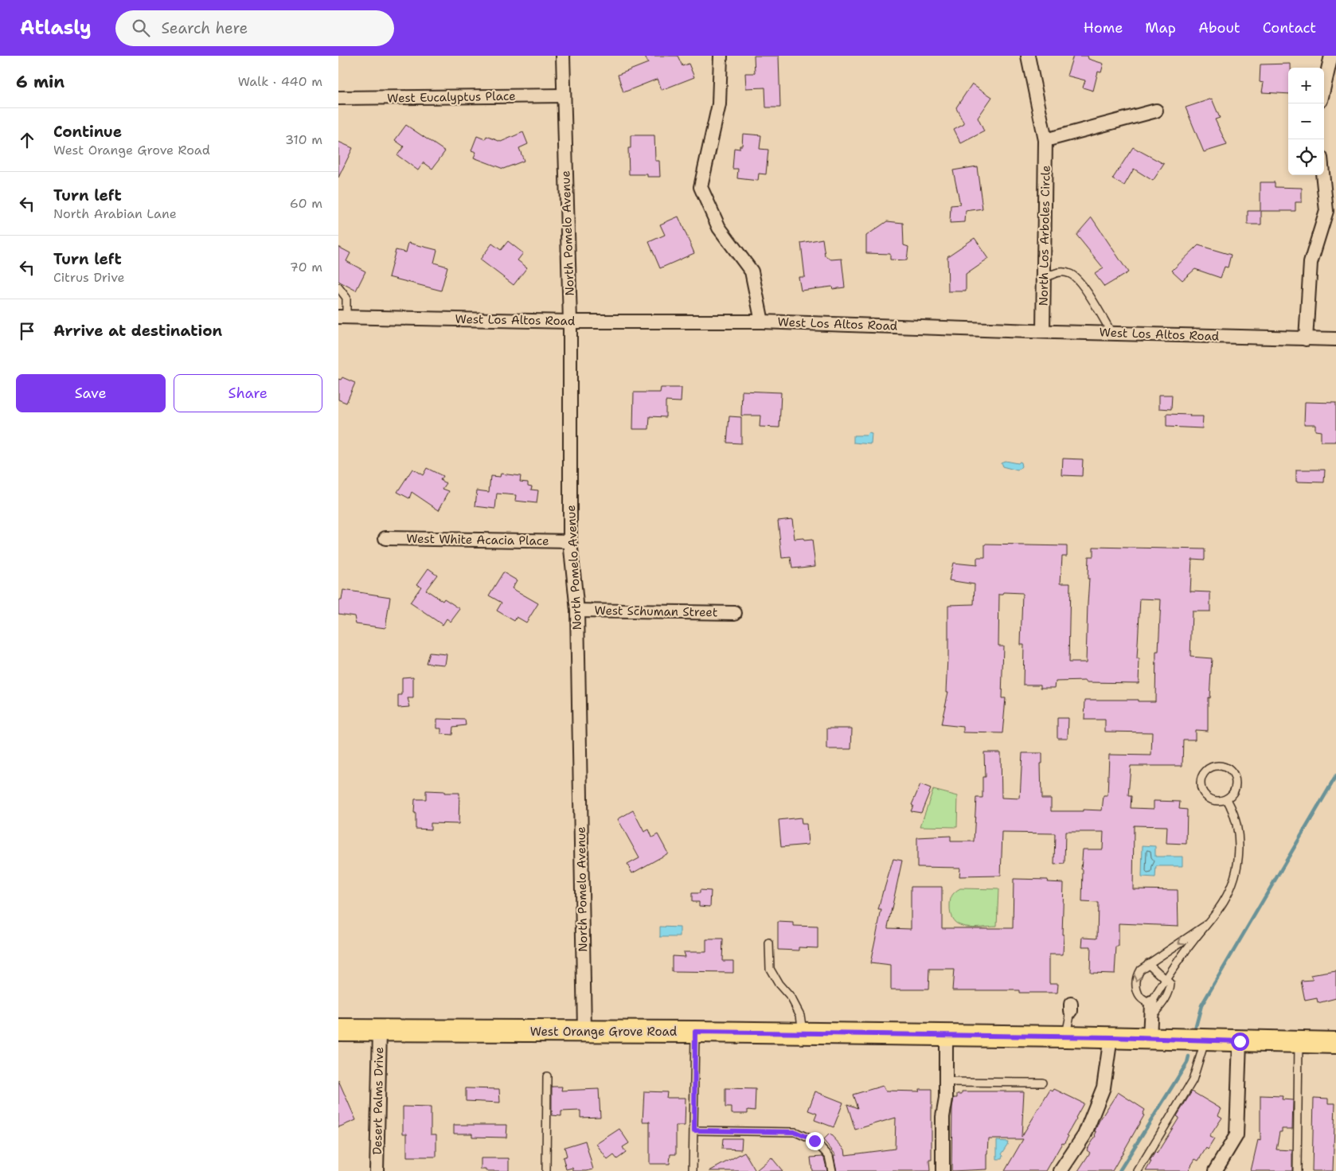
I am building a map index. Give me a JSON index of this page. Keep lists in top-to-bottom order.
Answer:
{
  "streets": {
    "main road": ["West Orange Grove Road"],
    "street": [
      "West Eucalyptus Place",
      "North Pomelo Avenue",
      "North Los Arboles Circle",
      "West Los Altos Road",
      "West White Acacia Place",
      "West Schuman Street",
      "Desert Palms Drive"
    ]
  },
  "crossings": [
    ["West Eucalyptus Place", "North Pomelo Avenue"],
    ["North Pomelo Avenue", "West Los Altos Road"],
    ["North Pomelo Avenue", "West White Acacia Place"],
    ["North Pomelo Avenue", "West Schuman Street"],
    ["North Pomelo Avenue", "West Orange Grove Road"],
    ["North Los Arboles Circle", "West Los Altos Road"],
    ["West Orange Grove Road", "Desert Palms Drive"]
  ],
  "page": {
    "header": "Atlasly",
    "search": "Search here",
    "nav": [
      "Home",
      "Map",
      "About",
      "Contact"
    ],
    "heading": ["6 min", "Walk · 440 m"],
    "map_buttons": ["+", "−"],
    "list": [
      ["Continue", "West Orange Grove Road", "310 m"],
      ["Turn left", "North Arabian Lane", "60 m"],
      ["Turn left", "Citrus Drive", "70 m"],
      "Arrive at destination"
    ],
    "buttons": ["Save", "Share"]
  }
}
